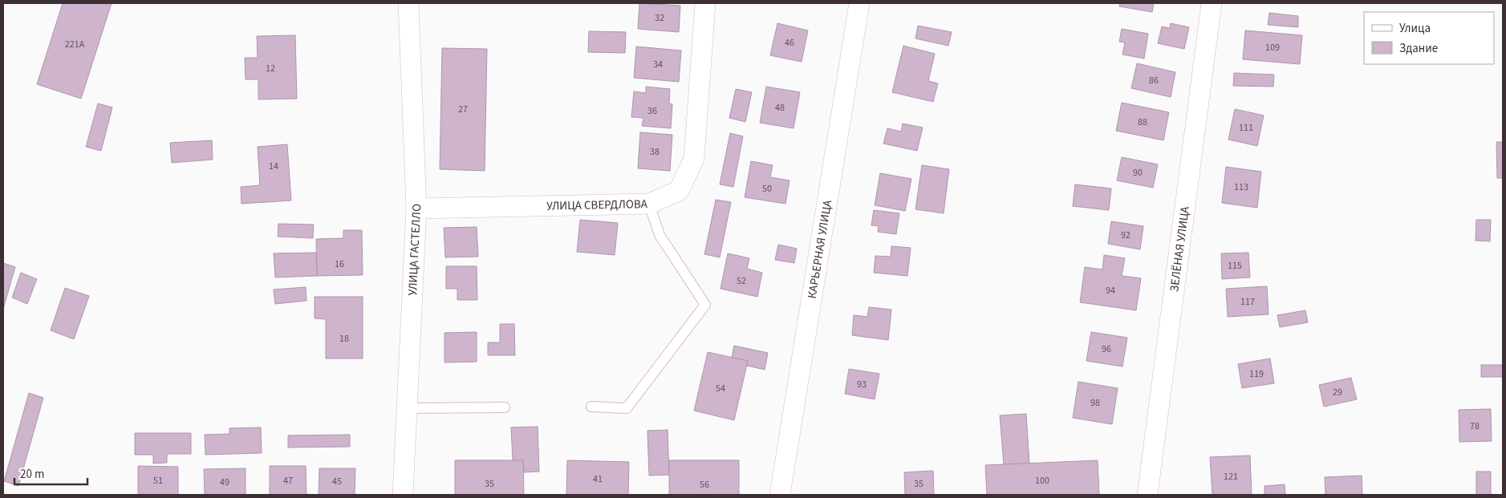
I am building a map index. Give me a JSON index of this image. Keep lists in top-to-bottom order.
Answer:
{
  "streets": {
    "street": [
      "УЛИЦА СВЕРДЛОВА",
      "КАРЬЕРНАЯ УЛИЦА",
      "ЗЕЛЁНАЯ УЛИЦА",
      "УЛИЦА ГАСТЕЛЛО"
    ]
  },
  "crossings": [
    ["УЛИЦА СВЕРДЛОВА", "УЛИЦА ГАСТЕЛЛО"]
  ],
  "house_numbers": [
    "32",
    "46",
    "221А",
    "109",
    "34",
    "12",
    "86",
    "48",
    "27",
    "36",
    "88",
    "111",
    "38",
    "14",
    "90",
    "113",
    "50",
    "92",
    "16",
    "115",
    "52",
    "94",
    "117",
    "18",
    "96",
    "119",
    "93",
    "54",
    "29",
    "98",
    "78",
    "121",
    "41",
    "51",
    "47",
    "100",
    "45",
    "49",
    "35",
    "35",
    "56"
  ],
  "legend": ["Улица", "Здание"],
  "scale_bar": "20 m"
}
